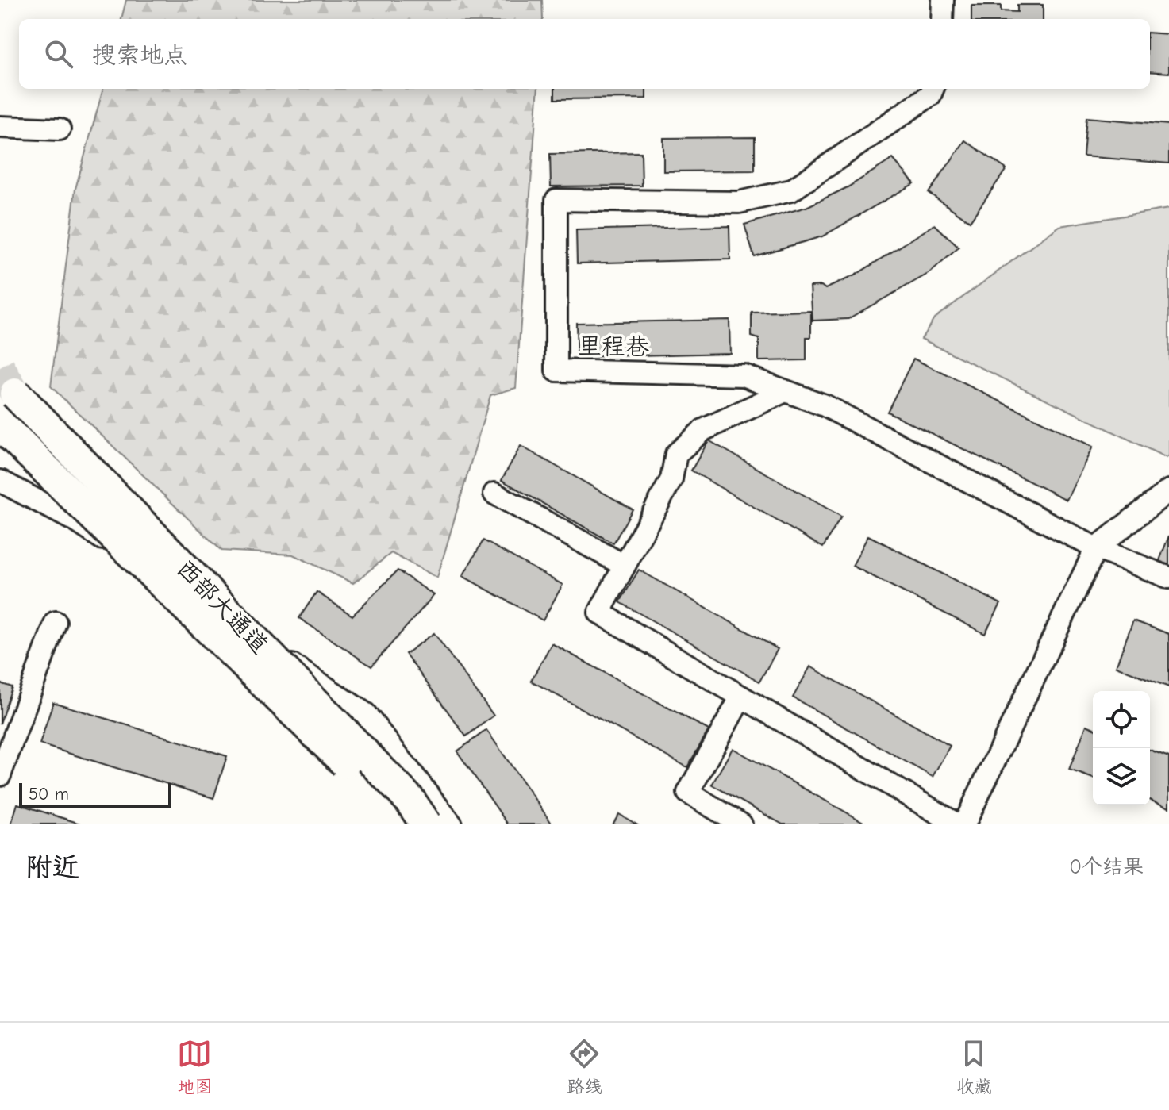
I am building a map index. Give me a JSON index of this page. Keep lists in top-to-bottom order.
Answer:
{
  "streets": {
    "highway": ["西部大通道"],
    "street": ["里程巷"]
  },
  "scale_bar": "50 m",
  "page": {
    "search": "搜索地点",
    "scale": "50 m",
    "heading": ["附近", "0个结果"],
    "nav": ["地图", "路线", "收藏"]
  }
}
